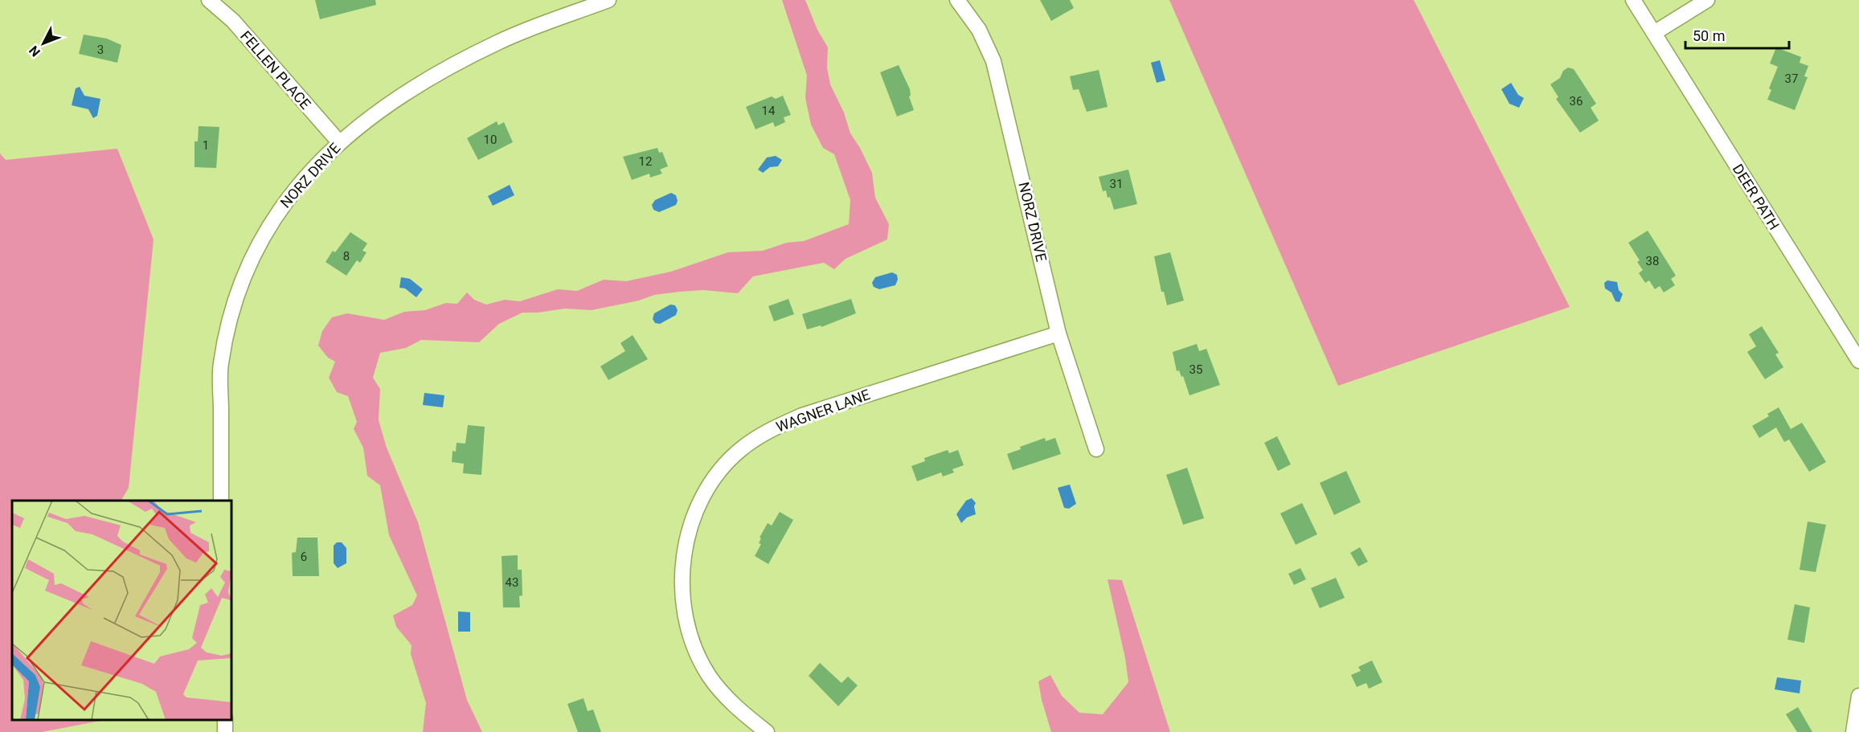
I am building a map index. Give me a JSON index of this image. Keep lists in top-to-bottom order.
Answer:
{
  "streets": {
    "street": [
      "FELLEN PLACE",
      "NORZ DRIVE",
      "DEER PATH",
      "WAGNER LANE"
    ]
  },
  "crossings": [
    ["FELLEN PLACE", "NORZ DRIVE"],
    ["NORZ DRIVE", "WAGNER LANE"]
  ],
  "house_numbers": [
    "3",
    "37",
    "36",
    "14",
    "10",
    "1",
    "12",
    "31",
    "8",
    "38",
    "35",
    "6",
    "43"
  ],
  "scale_bar": "50 m",
  "north": "bottom left"
}
